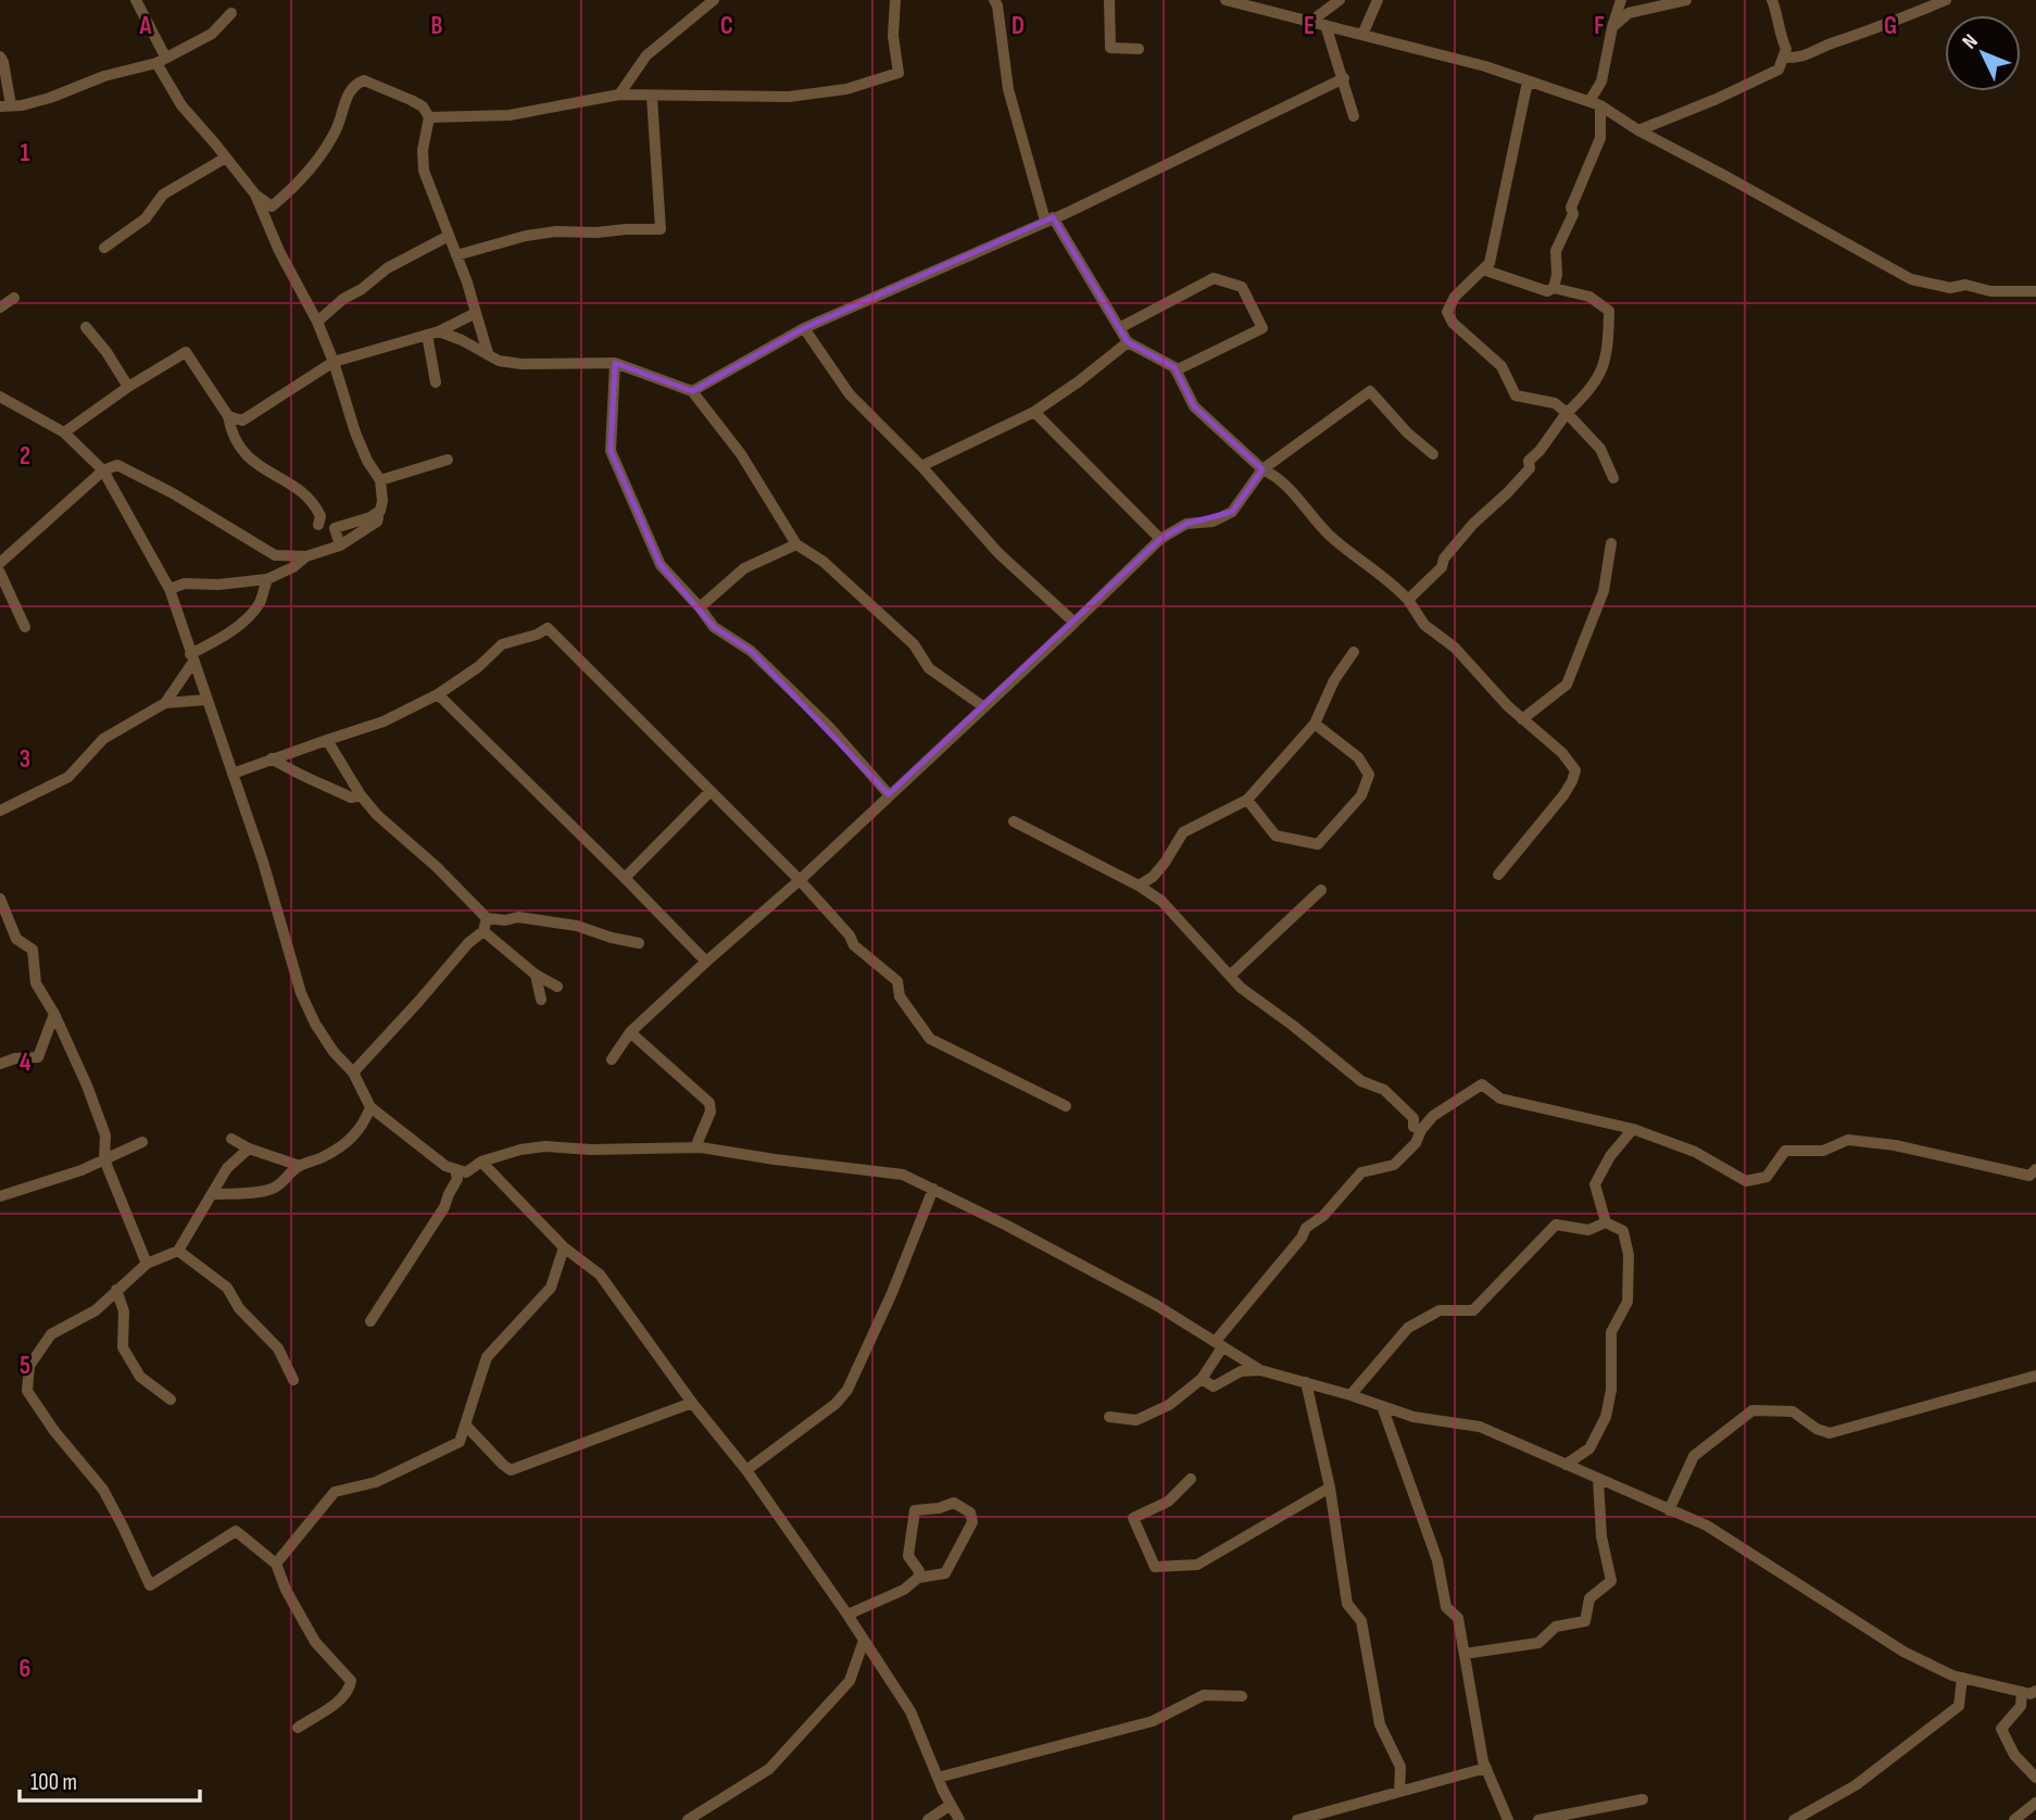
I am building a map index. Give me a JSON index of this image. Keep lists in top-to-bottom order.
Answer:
{
  "scale_bar": "100 m",
  "north": "top left",
  "grid": {
    "columns": [
      "A",
      "B",
      "C",
      "D",
      "E",
      "F",
      "G"
    ],
    "rows": [
      "1",
      "2",
      "3",
      "4",
      "5",
      "6"
    ]
  }
}
